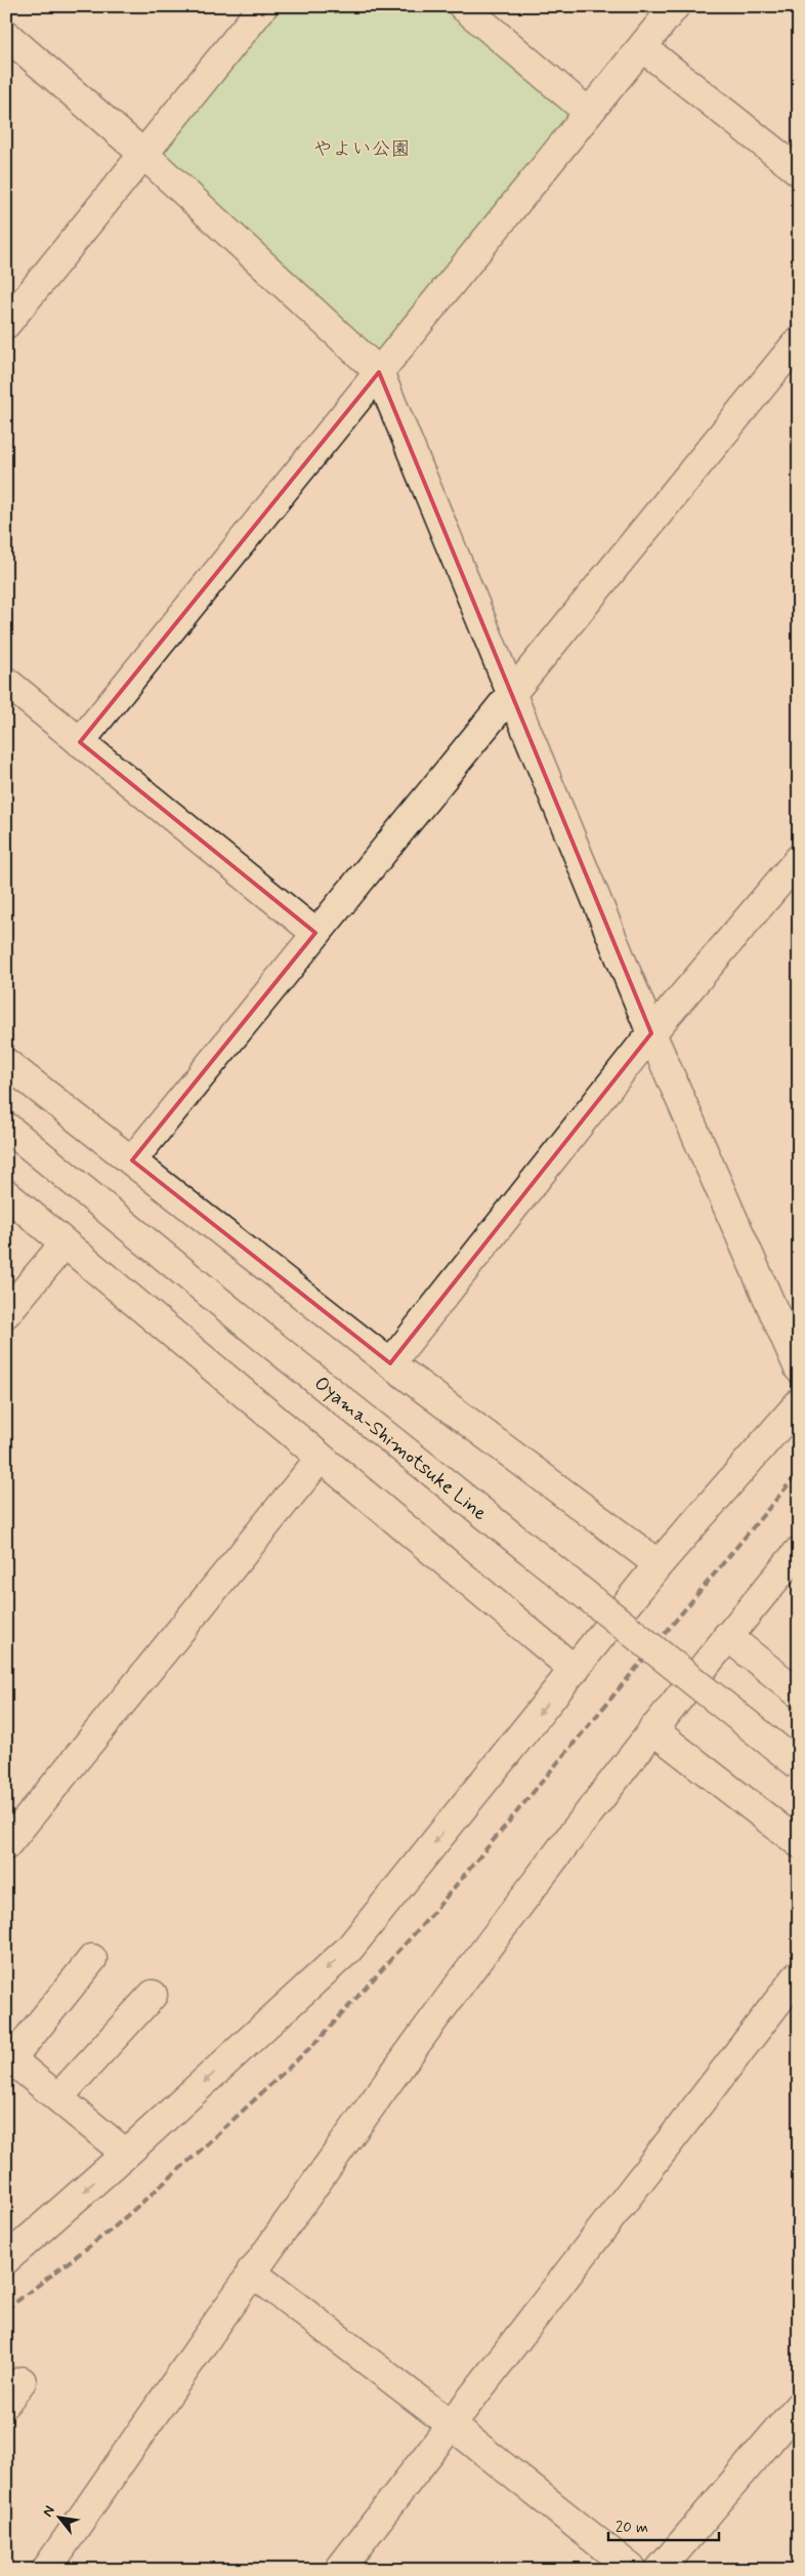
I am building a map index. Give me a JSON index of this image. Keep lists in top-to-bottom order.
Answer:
{
  "streets": {
    "street": ["Oyama-Shimotsuke Line"]
  },
  "parks": ["やよい公園"],
  "scale_bar": "20 m",
  "north": "top left"
}
